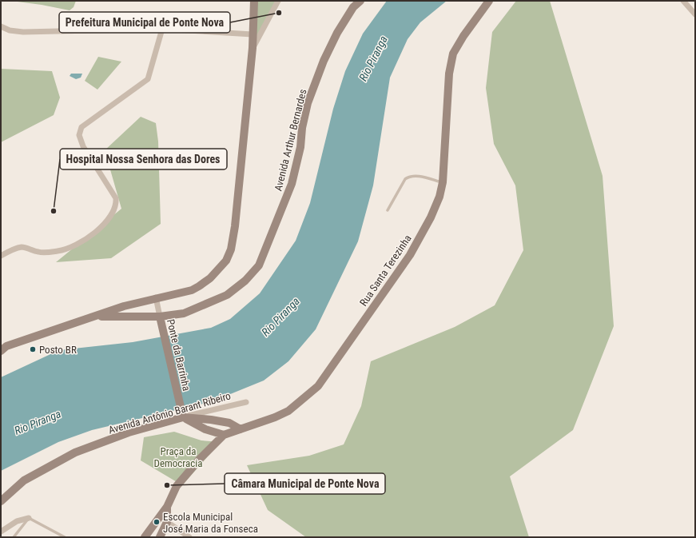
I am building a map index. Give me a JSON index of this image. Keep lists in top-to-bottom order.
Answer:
{
  "streets": {
    "street": [
      "Avenida Arthur Bernardes",
      "Rua Santa Terezinha",
      "Ponte da Barrinha",
      "Avenida Antônio Barant Ribeiro"
    ]
  },
  "crossings": [
    ["Avenida Arthur Bernardes", "Ponte da Barrinha"],
    ["Ponte da Barrinha", "Avenida Antônio Barant Ribeiro"]
  ],
  "water": ["Rio Piranga"],
  "parks": ["Praça da Democracia"],
  "places": [
    "Prefeitura Municipal de Ponte Nova",
    "Hospital Nossa Senhora das Dores",
    "Posto BR",
    "Câmara Municipal de Ponte Nova",
    "Escola Municipal José Maria da Fonseca"
  ]
}
